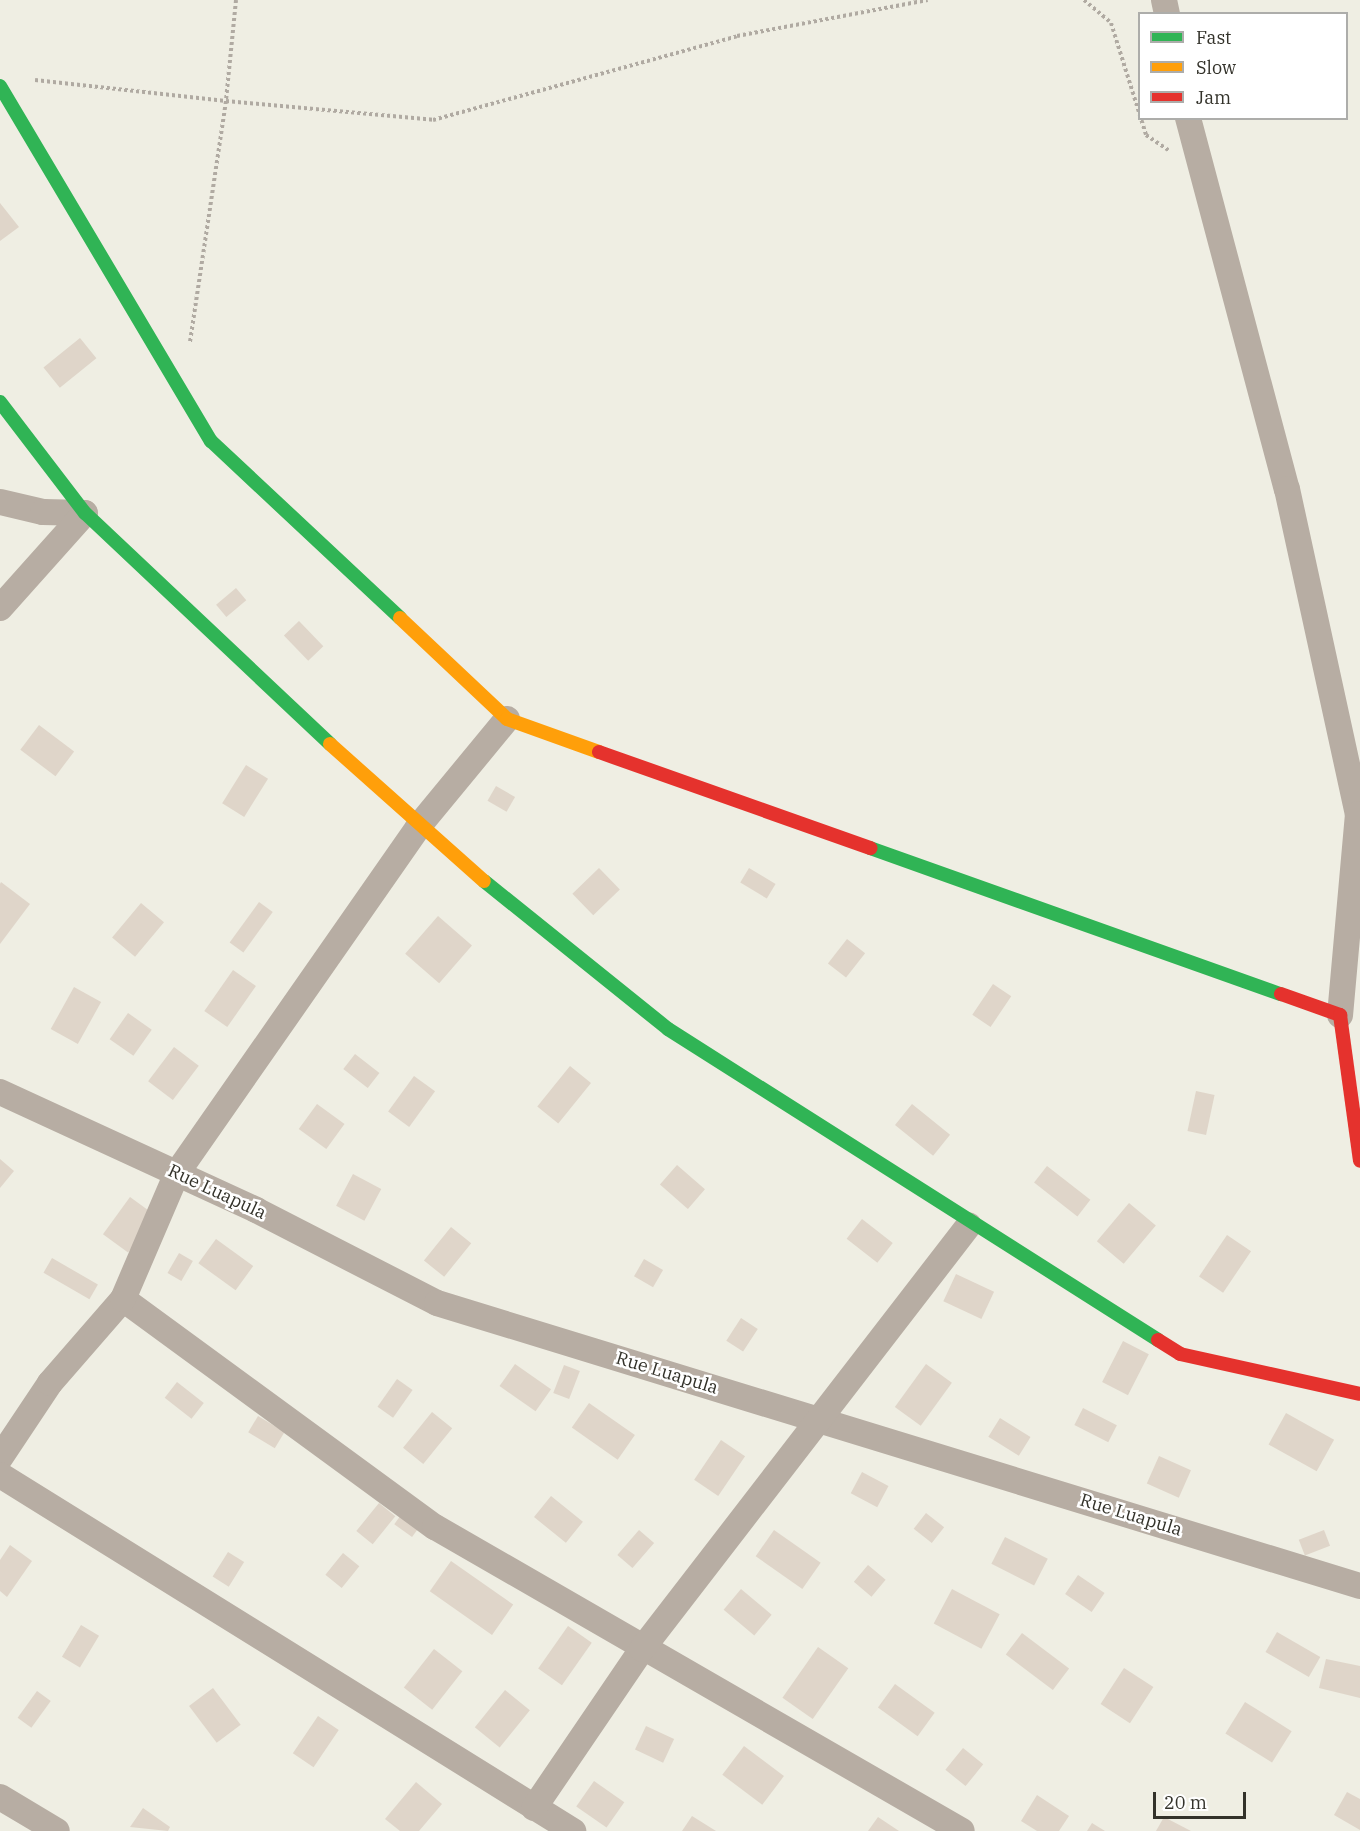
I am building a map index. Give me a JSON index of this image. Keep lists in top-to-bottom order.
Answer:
{
  "streets": {
    "street": ["Rue Luapula"]
  },
  "legend": ["Fast", "Slow", "Jam"],
  "scale_bar": "20 m"
}
